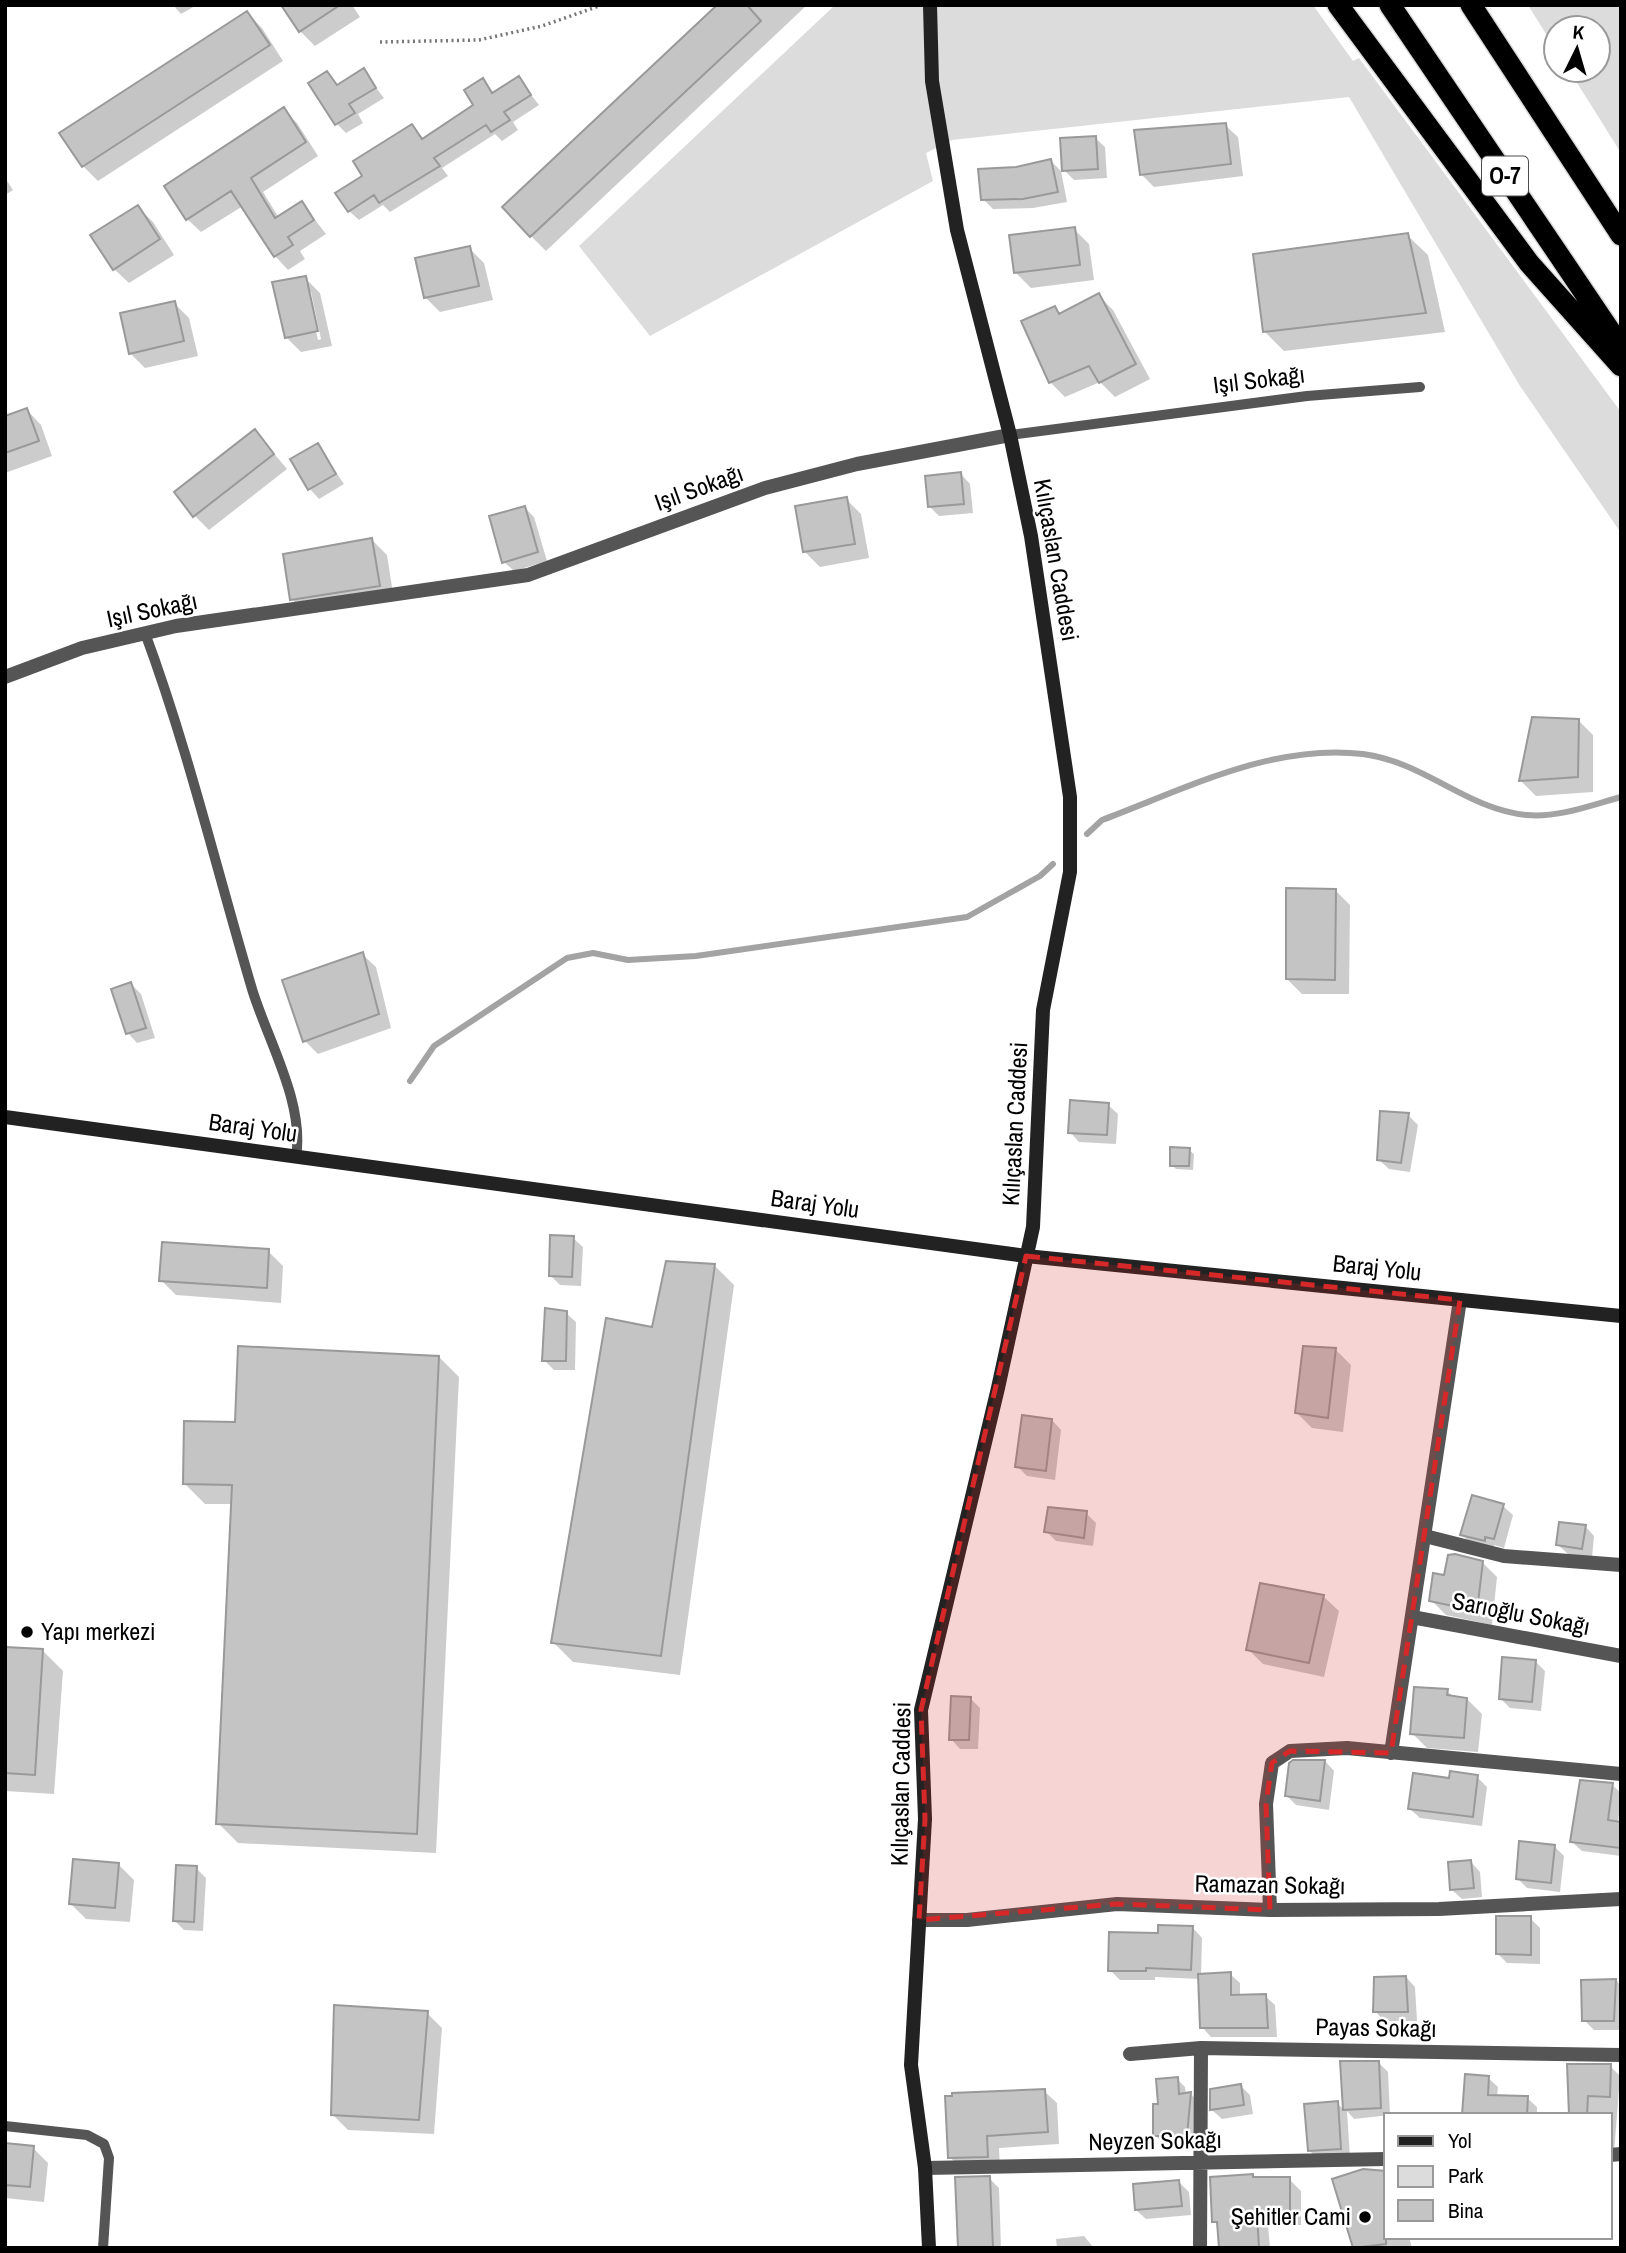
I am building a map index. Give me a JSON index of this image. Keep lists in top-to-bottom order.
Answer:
{
  "streets": {
    "highway": ["O-7"],
    "street": [
      "Işıl Sokağı",
      "Kılıçaslan Caddesi",
      "Baraj Yolu",
      "Sarıoğlu Sokağı",
      "Ramazan Sokağı",
      "Payas Sokağı",
      "Neyzen Sokağı"
    ]
  },
  "crossings": [
    ["Işıl Sokağı", "Kılıçaslan Caddesi"],
    ["Kılıçaslan Caddesi", "Baraj Yolu"],
    ["Kılıçaslan Caddesi", "Ramazan Sokağı"],
    ["Kılıçaslan Caddesi", "Neyzen Sokağı"]
  ],
  "places": ["Yapı merkezi", "Şehitler Cami"],
  "legend": ["Yol", "Park", "Bina"],
  "north": "top"
}
